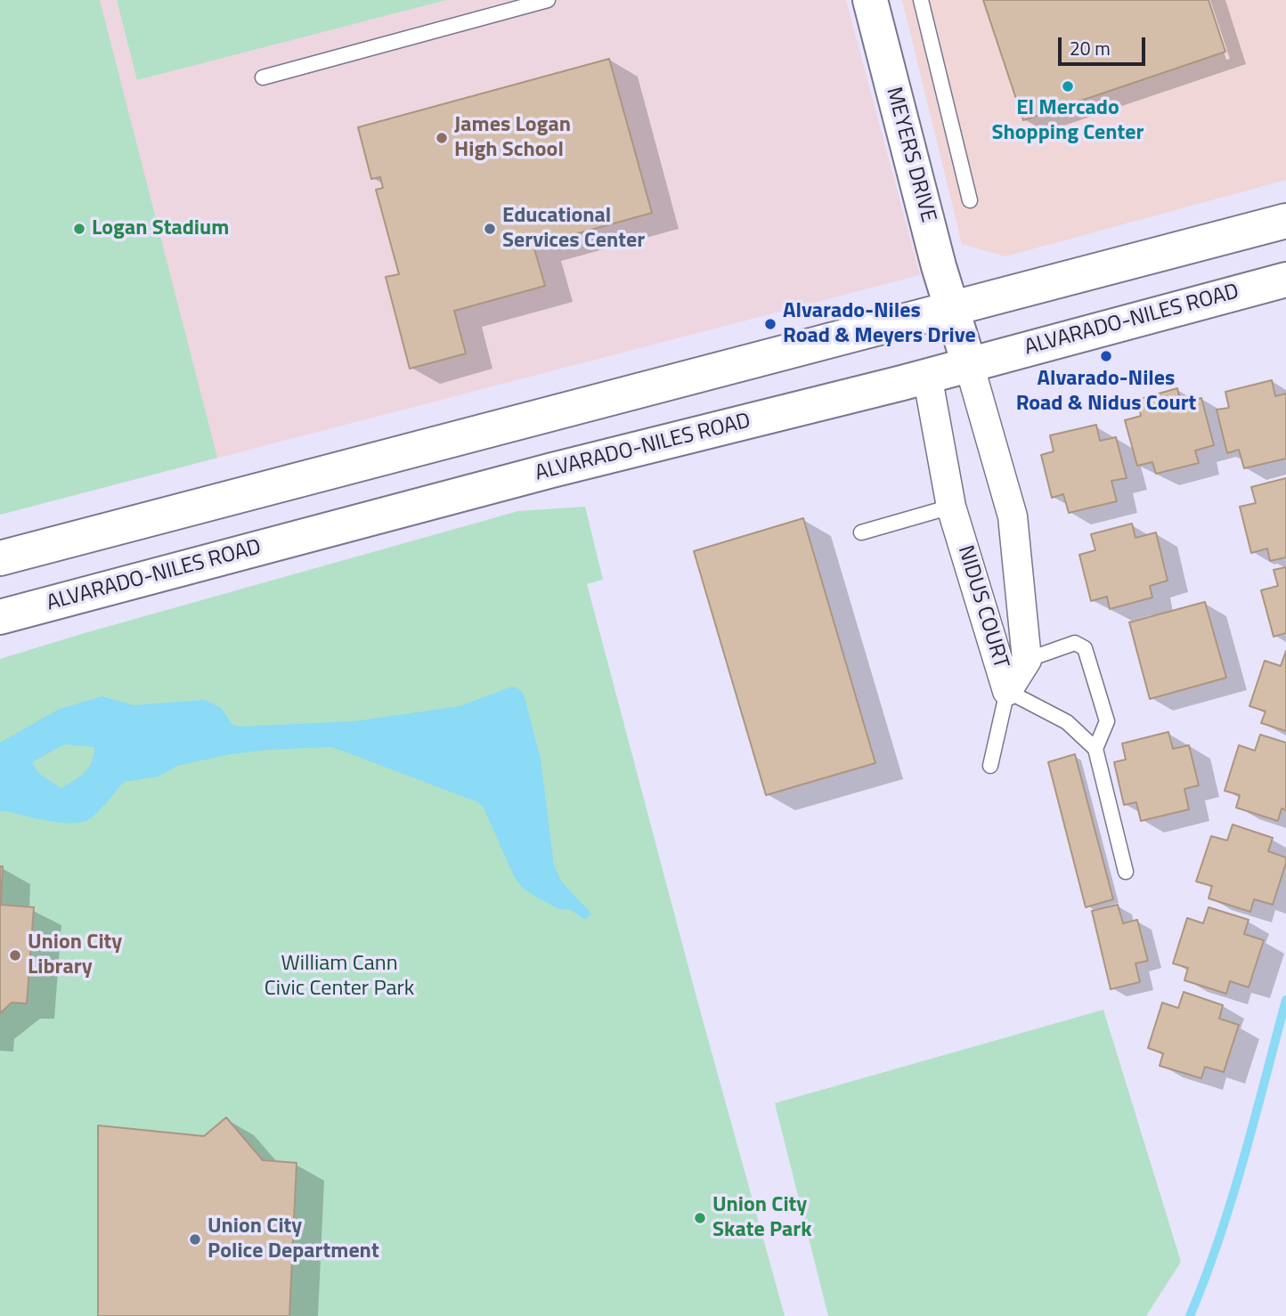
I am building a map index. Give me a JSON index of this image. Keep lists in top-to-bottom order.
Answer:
{
  "streets": {
    "main road": ["MEYERS DRIVE", "ALVARADO-NILES ROAD"],
    "street": ["NIDUS COURT"]
  },
  "crossings": [
    ["MEYERS DRIVE", "ALVARADO-NILES ROAD"],
    ["MEYERS DRIVE", "NIDUS COURT"],
    ["ALVARADO-NILES ROAD", "NIDUS COURT"]
  ],
  "parks": ["William Cann Civic Center Park"],
  "places": [
    "El Mercado Shopping Center",
    "James Logan High School",
    "Logan Stadium",
    "Educational Services Center",
    "Alvarado-Niles Road & Meyers Drive",
    "Alvarado-Niles Road & Nidus Court",
    "Union City Library",
    "Union City Skate Park",
    "Union City Police Department"
  ],
  "scale_bar": "20 m"
}
